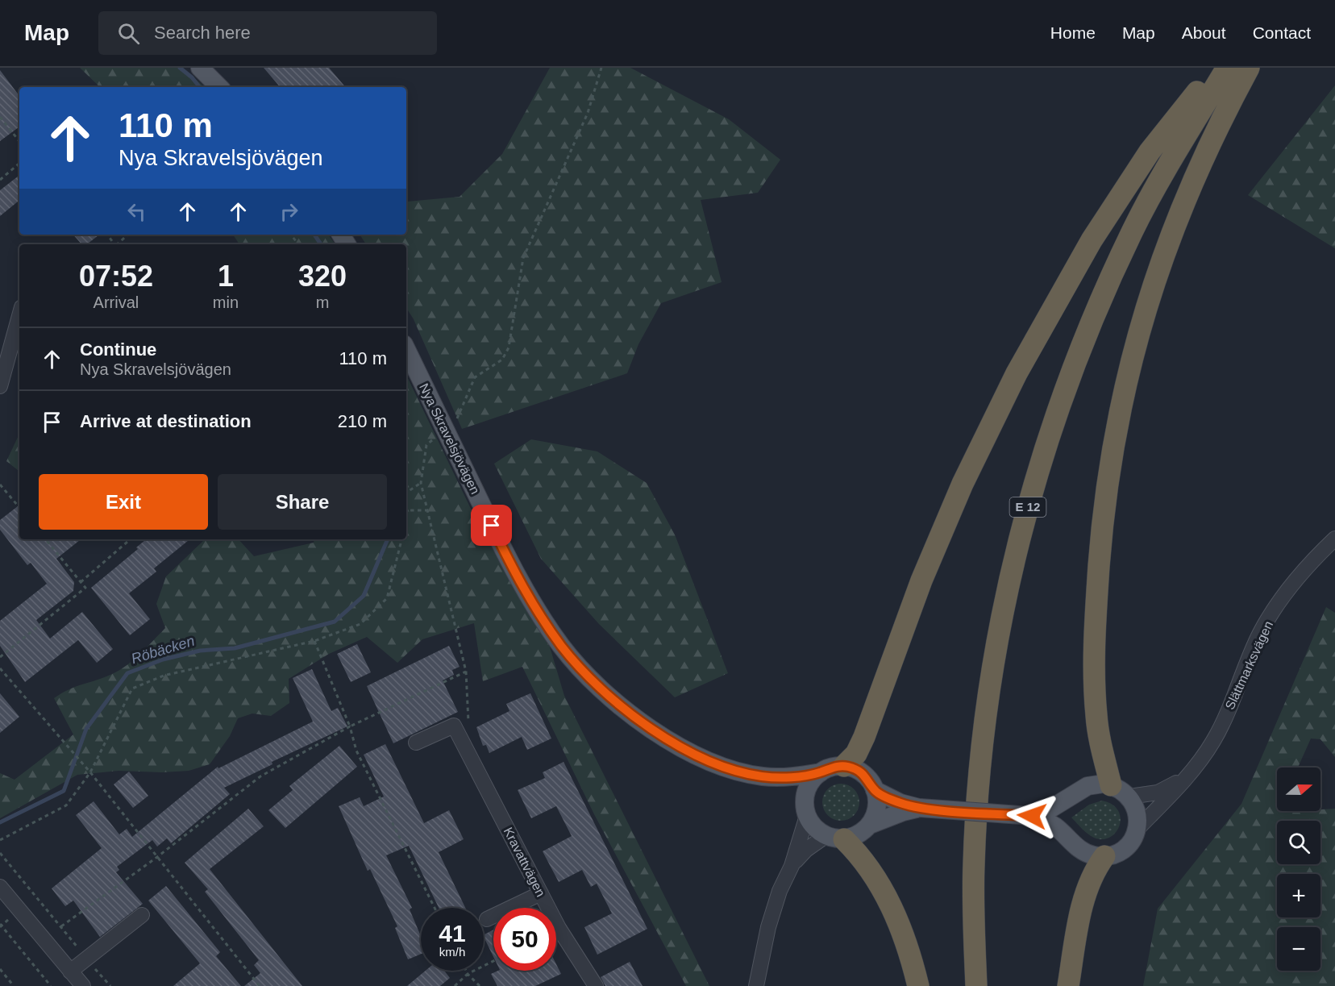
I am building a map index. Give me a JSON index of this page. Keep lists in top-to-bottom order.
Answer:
{
  "streets": {
    "highway": ["E 12"],
    "main road": ["Nya Skravelsjövägen"],
    "street": ["Slättmarksvägen", "Kravattvägen"]
  },
  "water": ["Röbäcken"],
  "north": "right",
  "page": {
    "header": "Map",
    "search": "Search here",
    "nav": [
      "Home",
      "Map",
      "About",
      "Contact"
    ],
    "turn": ["110 m", "Nya Skravelsjövägen"],
    "eta": [
      "07:52",
      "Arrival",
      "1",
      "min",
      "320",
      "m"
    ],
    "list": [
      {
        "name": "Continue",
        "note": "Nya Skravelsjövägen",
        "value": "110 m"
      },
      {
        "name": "Arrive at destination",
        "value": "210 m"
      }
    ],
    "buttons": ["Exit", "Share"],
    "map_buttons": ["+", "−"],
    "speed": "41 km/h",
    "limit": "50"
  }
}
